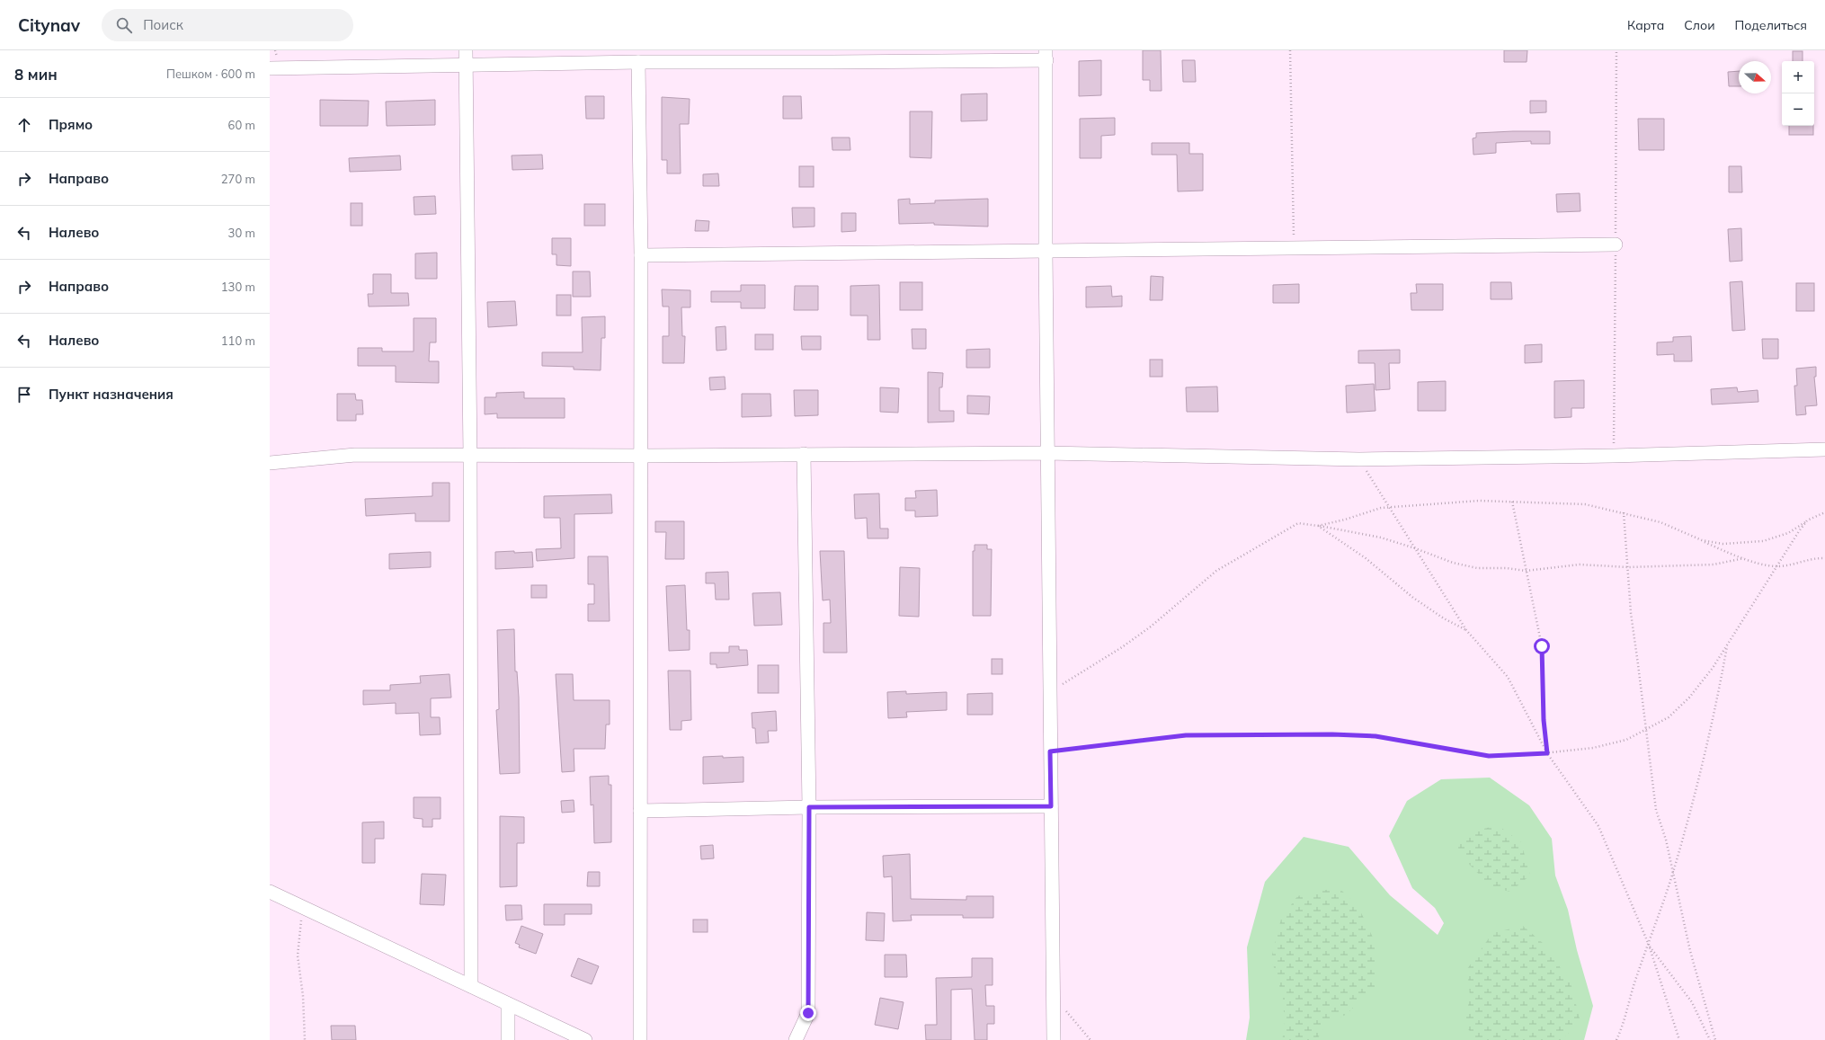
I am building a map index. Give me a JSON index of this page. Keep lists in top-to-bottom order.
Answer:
{
  "north": "right",
  "page": {
    "header": "Citynav",
    "search": "Поиск",
    "nav": ["Карта", "Слои", "Поделиться"],
    "heading": ["8 мин", "Пешком · 600 m"],
    "map_buttons": ["+", "−"],
    "list": [
      ["Прямо", "60 m"],
      ["Направо", "270 m"],
      ["Налево", "30 m"],
      ["Направо", "130 m"],
      ["Налево", "110 m"],
      "Пункт назначения"
    ]
  }
}
